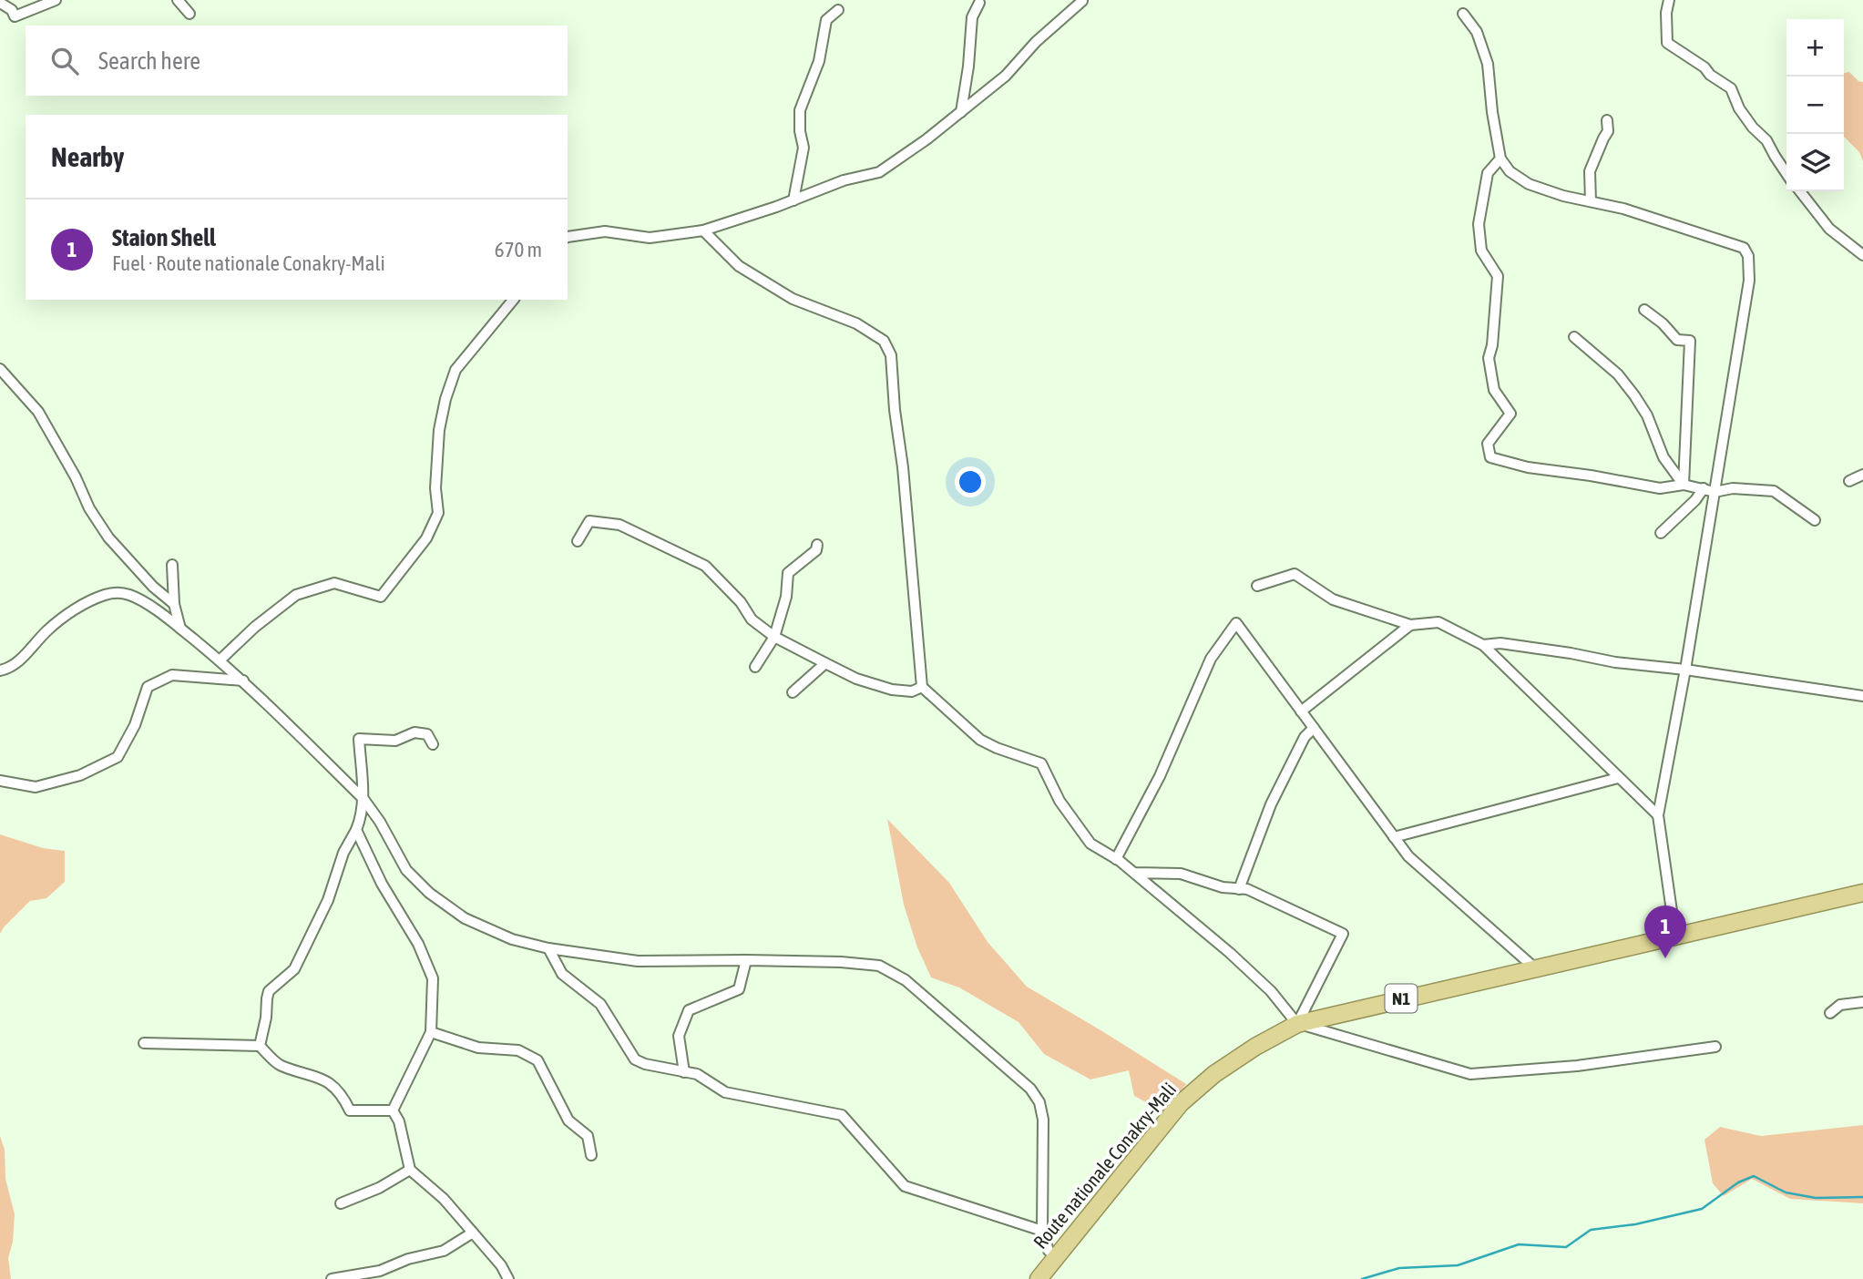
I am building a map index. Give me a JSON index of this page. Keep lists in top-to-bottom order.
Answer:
{
  "streets": {
    "highway": ["N1", "Route nationale Conakry-Mali"]
  },
  "page": {
    "map_buttons": ["+", "−"],
    "search": "Search here",
    "heading": "Nearby",
    "list": [
      {
        "mark": "1",
        "name": "Staion Shell",
        "note": "Fuel · Route nationale Conakry-Mali",
        "value": "670 m"
      }
    ],
    "pins": "1"
  }
}
